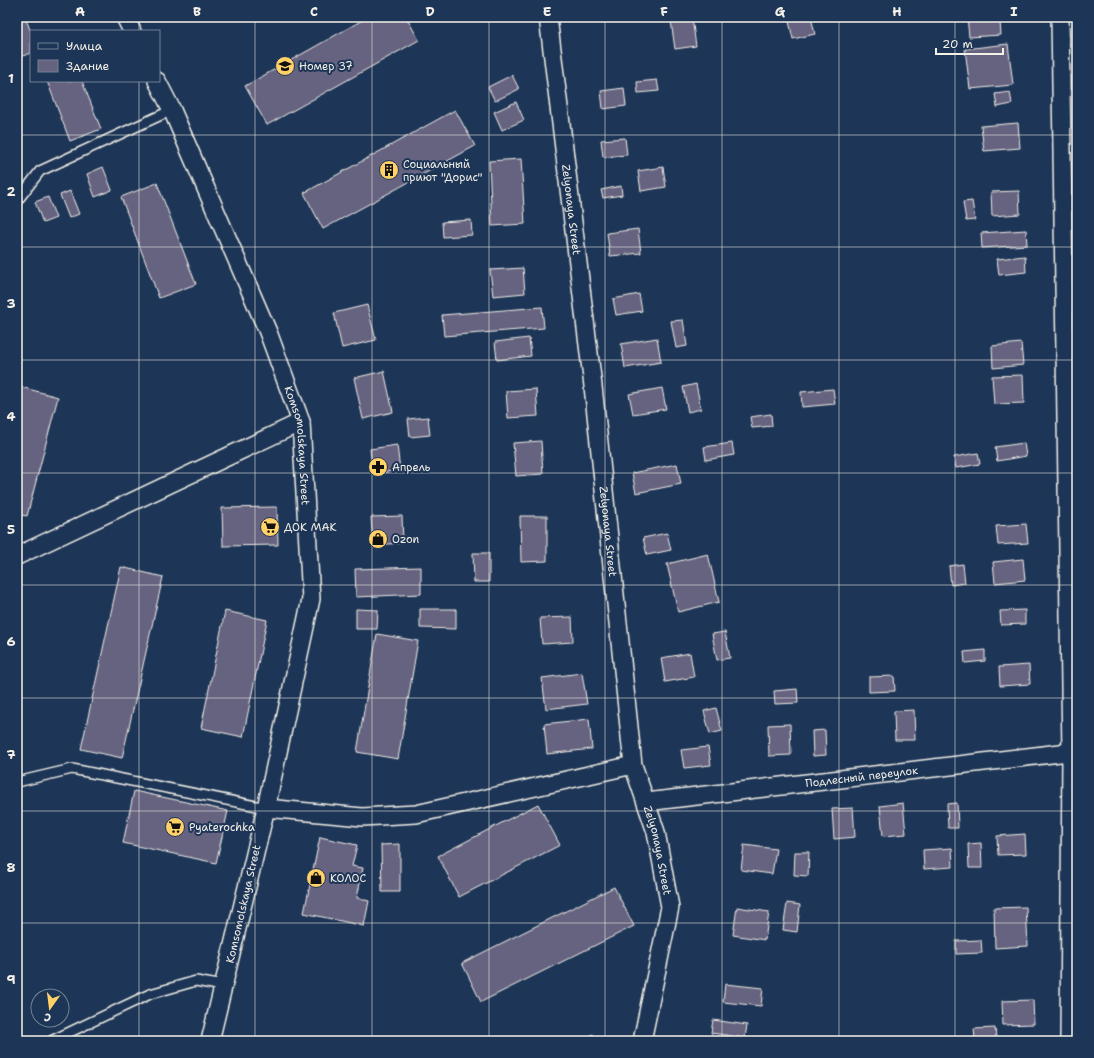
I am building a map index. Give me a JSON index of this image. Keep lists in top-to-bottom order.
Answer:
{
  "streets": {
    "street": ["Zelyonaya Street", "Komsomolskaya Street", "Подлесный переулок"]
  },
  "crossings": [
    ["Zelyonaya Street", "Подлесный переулок"]
  ],
  "places": {
    "school or university": ["Номер 37"],
    "building": ["Социальный приют \"Дорис\""],
    "pharmacy": ["Апрель"],
    "supermarket": ["ДОК МАК", "Pyaterochka"],
    "shop": ["Ozon", "КОЛОС"]
  },
  "legend": ["Улица", "Здание"],
  "scale_bar": "20 m",
  "north": "bottom",
  "grid": {
    "columns": [
      "A",
      "B",
      "C",
      "D",
      "E",
      "F",
      "G",
      "H",
      "I"
    ],
    "rows": [
      "1",
      "2",
      "3",
      "4",
      "5",
      "6",
      "7",
      "8",
      "9"
    ]
  }
}
